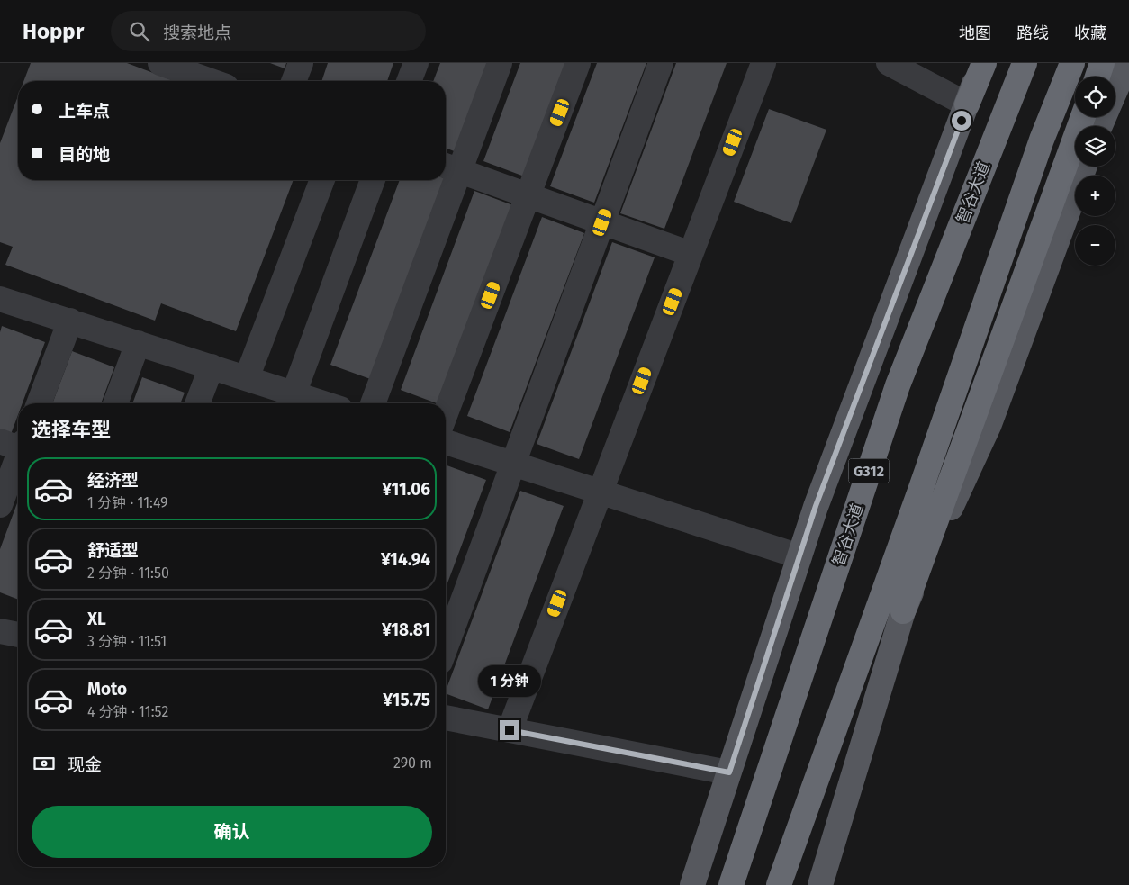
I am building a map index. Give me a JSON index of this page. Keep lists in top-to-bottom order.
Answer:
{
  "streets": {
    "highway": ["智谷大道", "G312"]
  },
  "page": {
    "header": "Hoppr",
    "search": "搜索地点",
    "nav": ["地图", "路线", "收藏"],
    "map_buttons": ["+", "−"],
    "banner": ["上车点", "目的地"],
    "heading": "选择车型",
    "list": [
      {
        "name": "经济型",
        "note": "1 分钟 · 11:49",
        "value": "¥11.06"
      },
      {
        "name": "舒适型",
        "note": "2 分钟 · 11:50",
        "value": "¥14.94"
      },
      {
        "name": "XL",
        "note": "3 分钟 · 11:51",
        "value": "¥18.81"
      },
      {
        "name": "Moto",
        "note": "4 分钟 · 11:52",
        "value": "¥15.75"
      }
    ],
    "bubble": "1 分钟",
    "pay": ["现金", "290 m"],
    "buttons": "确认"
  }
}
